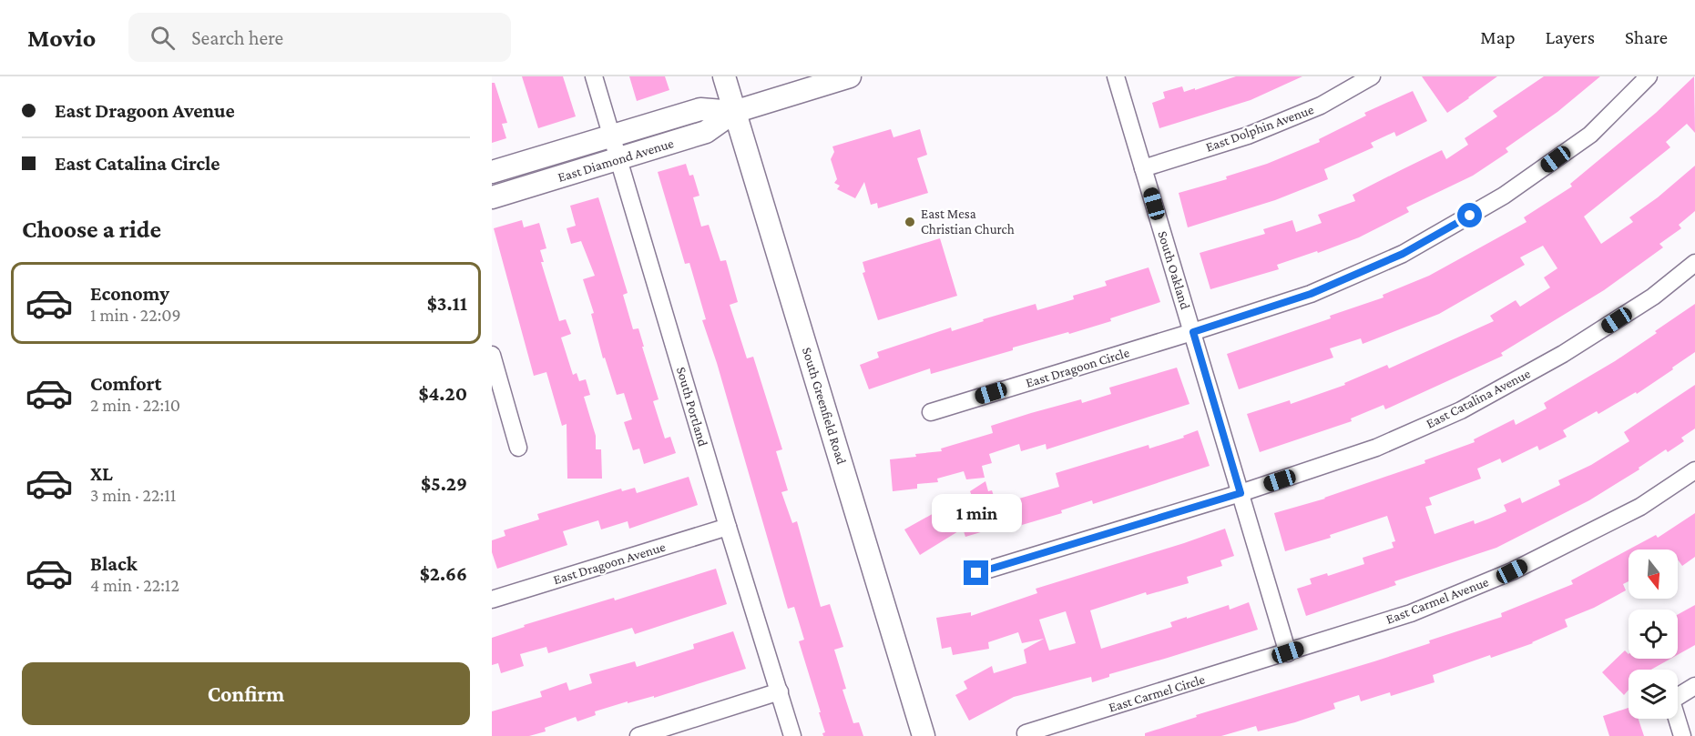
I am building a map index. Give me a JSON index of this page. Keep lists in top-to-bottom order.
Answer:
{
  "streets": {
    "main road": ["East Diamond Avenue", "South Greenfield Road"],
    "street": [
      "East Dolphin Avenue",
      "South Oakland",
      "East Dragoon Circle",
      "East Catalina Avenue",
      "South Portland",
      "East Dragoon Avenue",
      "East Carmel Avenue",
      "East Carmel Circle"
    ]
  },
  "crossings": [
    ["East Dolphin Avenue", "South Oakland"],
    ["East Diamond Avenue", "South Greenfield Road"],
    ["East Diamond Avenue", "South Portland"],
    ["South Oakland", "East Dragoon Circle"],
    ["South Oakland", "East Catalina Avenue"],
    ["South Oakland", "East Carmel Avenue"],
    ["South Oakland", "East Carmel Circle"],
    ["South Portland", "East Dragoon Avenue"],
    ["East Carmel Avenue", "East Carmel Circle"]
  ],
  "places": ["East Mesa Christian Church"],
  "north": "bottom",
  "page": {
    "header": "Movio",
    "search": "Search here",
    "nav": ["Map", "Layers", "Share"],
    "banner": ["East Dragoon Avenue", "East Catalina Circle"],
    "heading": "Choose a ride",
    "list": [
      {
        "name": "Economy",
        "note": "1 min · 22:09",
        "value": "$3.11"
      },
      {
        "name": "Comfort",
        "note": "2 min · 22:10",
        "value": "$4.20"
      },
      {
        "name": "XL",
        "note": "3 min · 22:11",
        "value": "$5.29"
      },
      {
        "name": "Black",
        "note": "4 min · 22:12",
        "value": "$2.66"
      }
    ],
    "bubble": "1 min",
    "buttons": "Confirm"
  }
}
